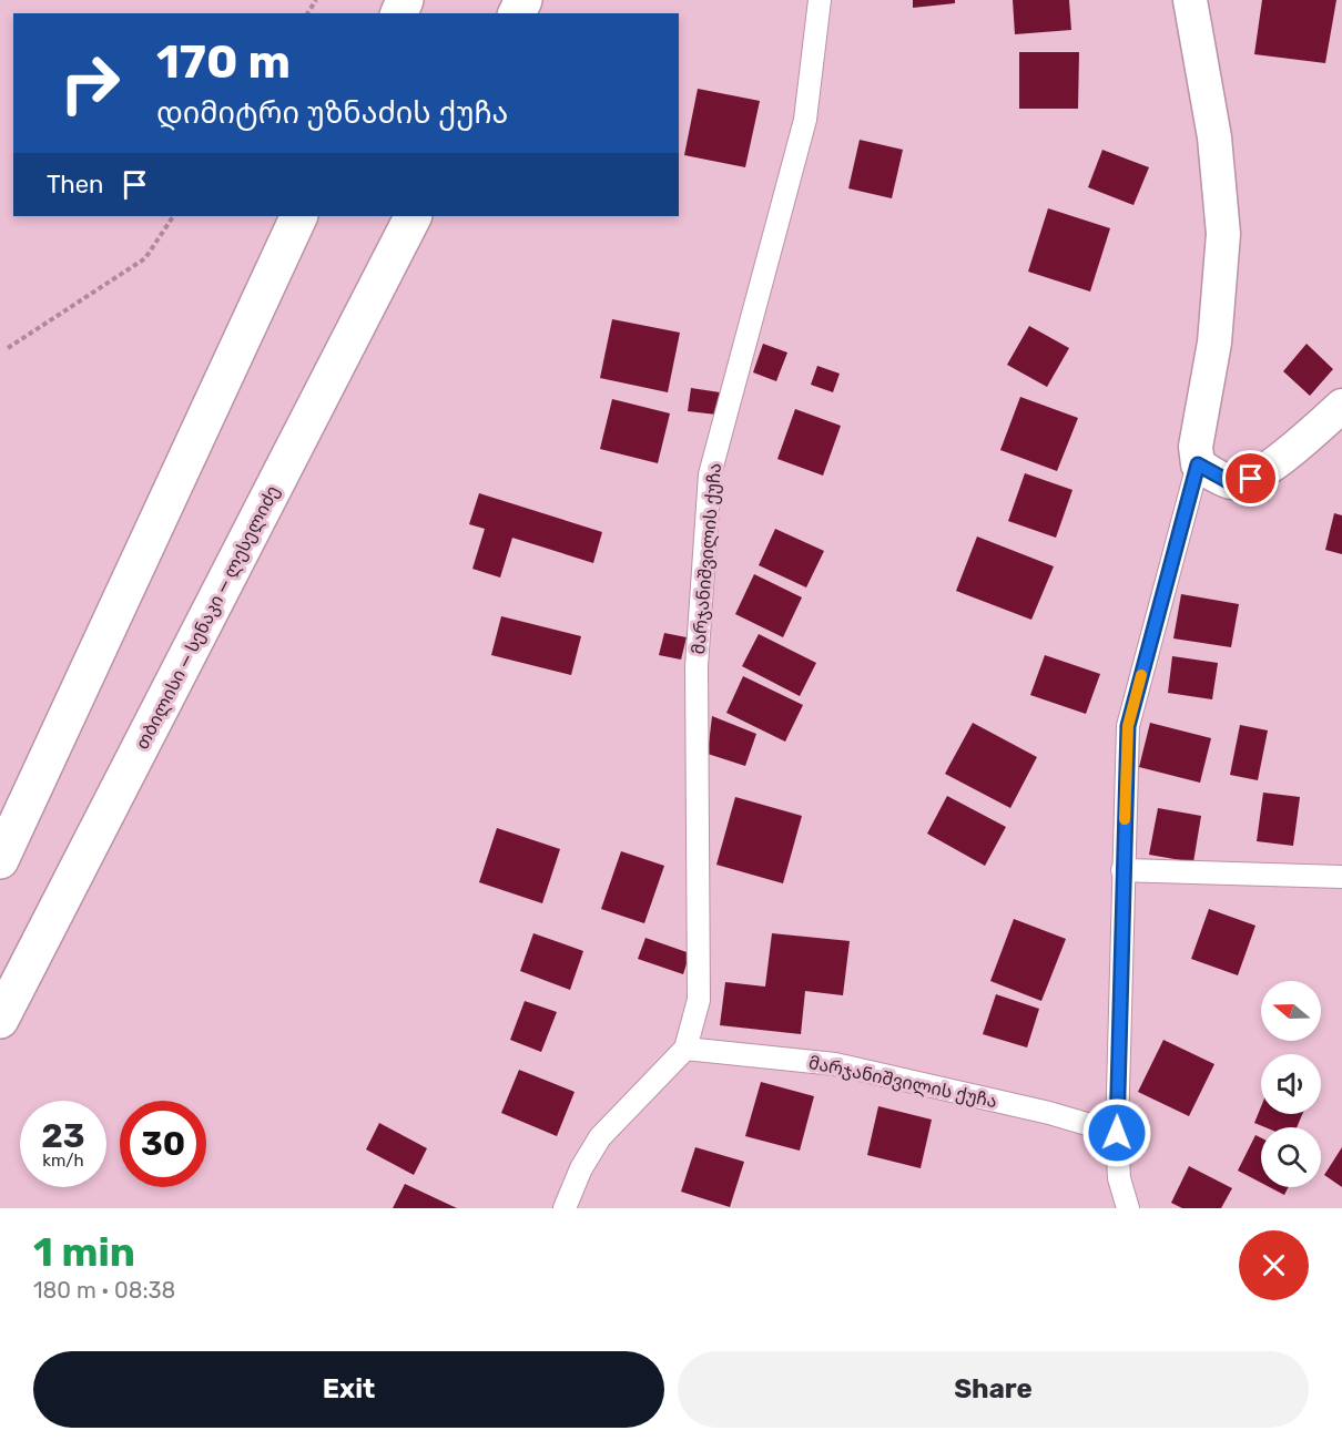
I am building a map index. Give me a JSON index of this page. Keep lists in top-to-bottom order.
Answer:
{
  "streets": {
    "highway": ["თბილისი — სენაკი — ლესელიძე"],
    "street": ["მარჯანიშვილის ქუჩა"]
  },
  "north": "left",
  "page": {
    "turn": ["170 m", "დიმიტრი უზნაძის ქუჩა"],
    "then": "Then",
    "speed": "23 km/h",
    "limit": "30",
    "heading": ["1 min", "180 m · 08:38"],
    "buttons": ["Exit", "Share"]
  }
}
